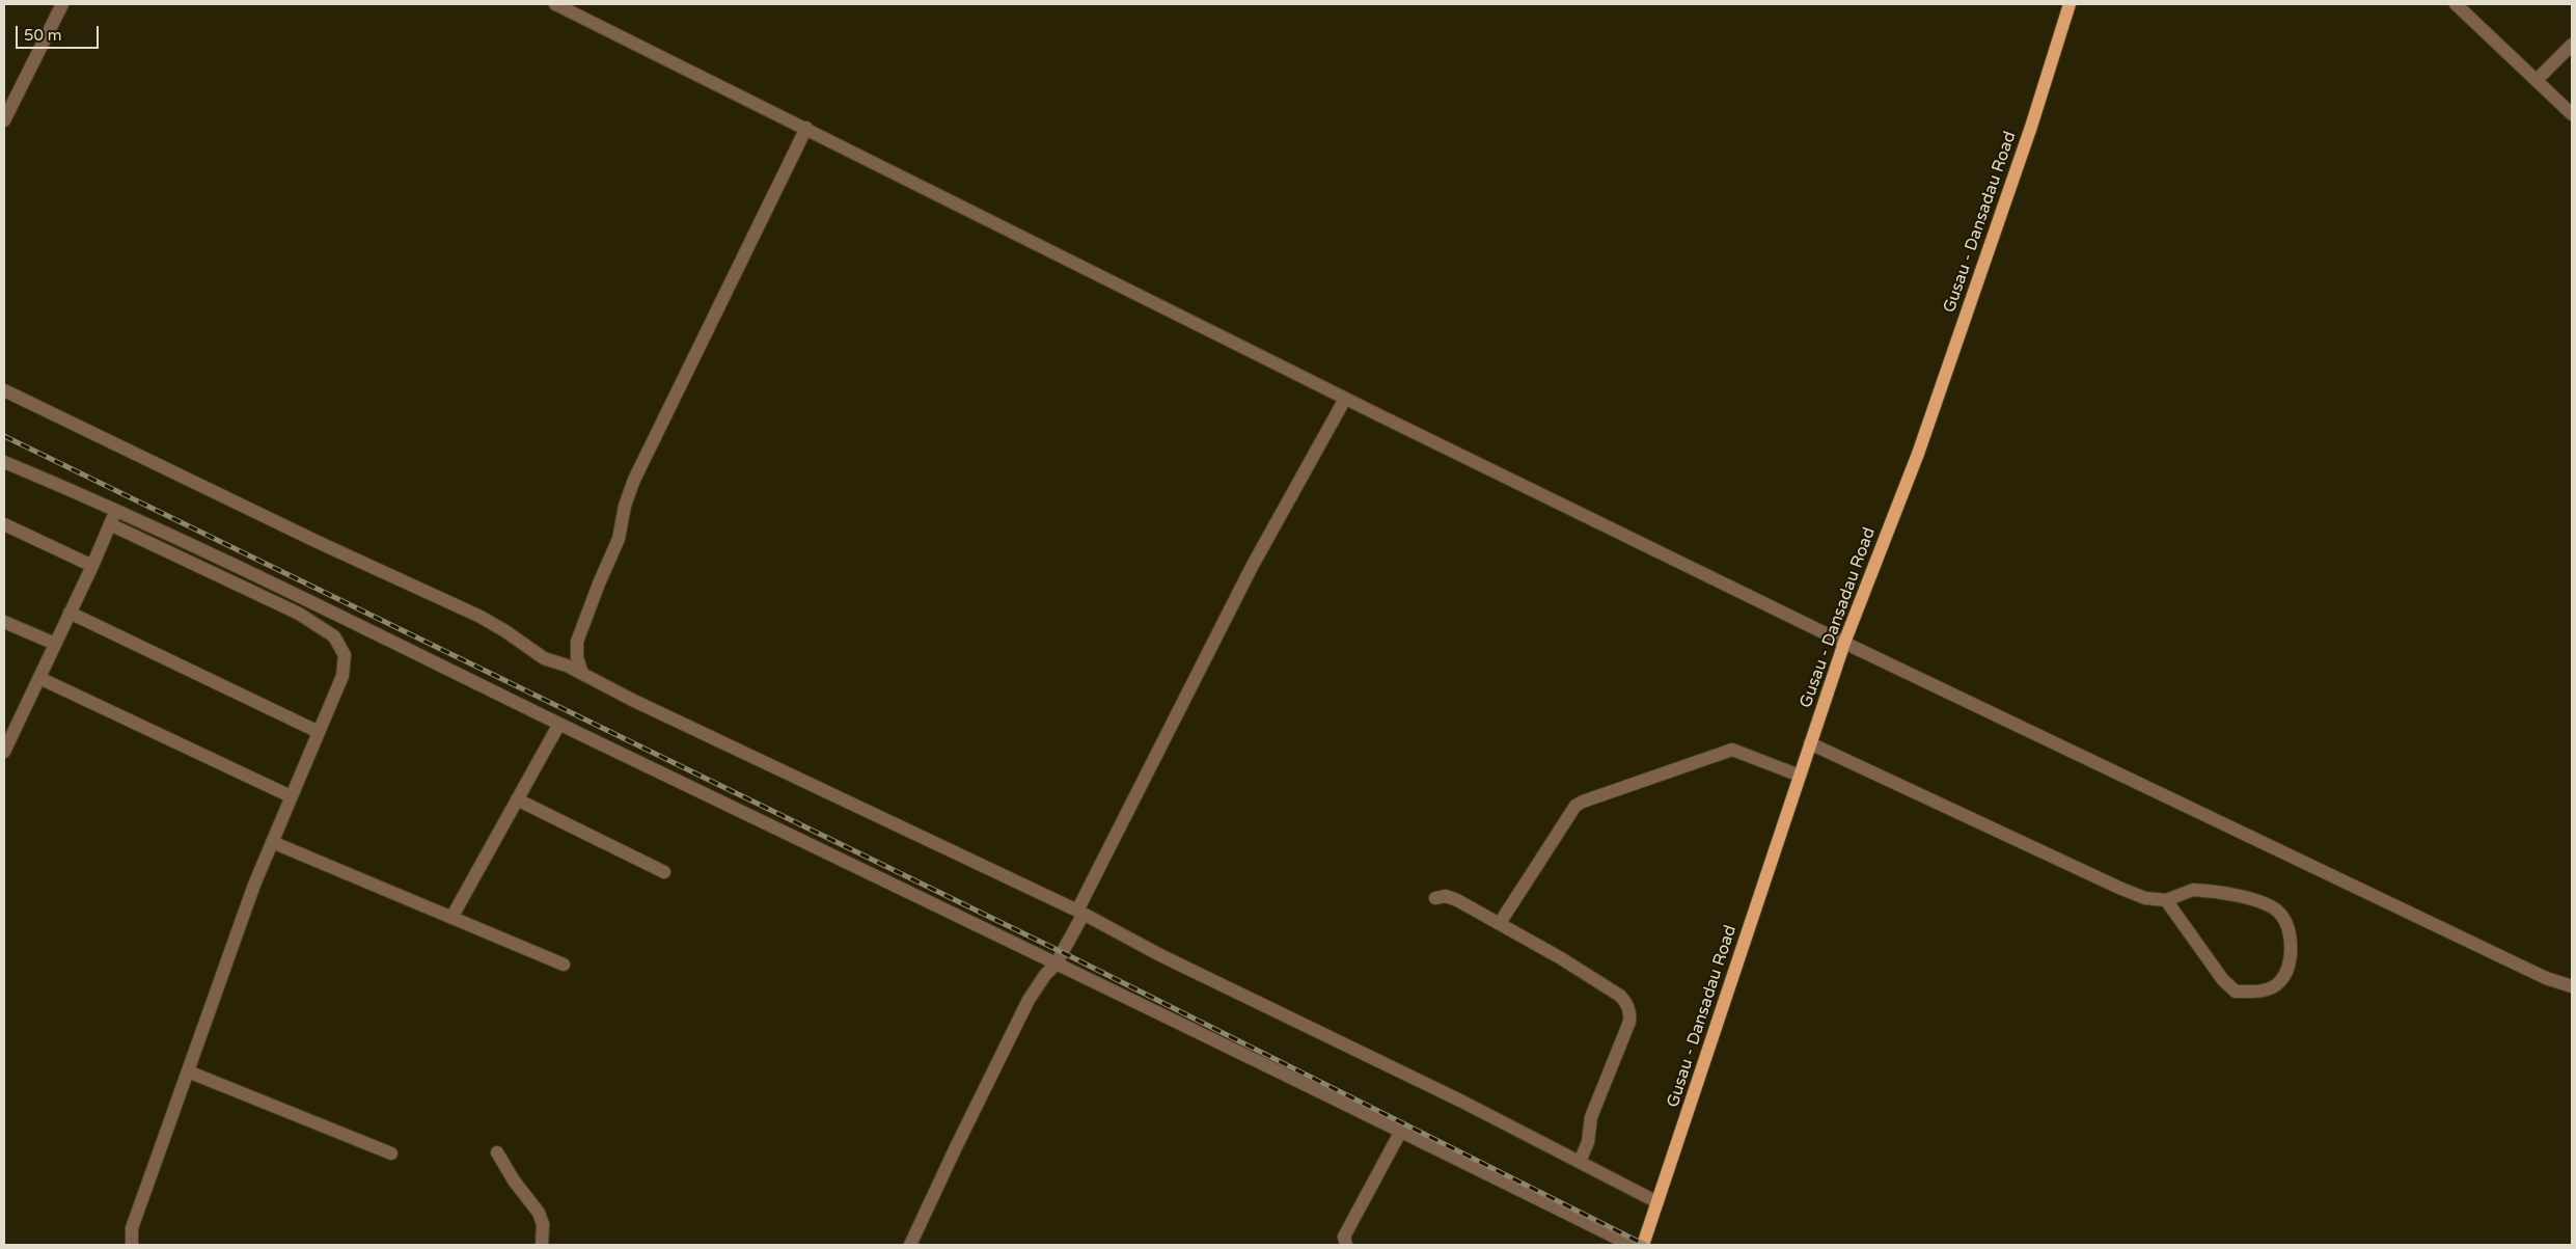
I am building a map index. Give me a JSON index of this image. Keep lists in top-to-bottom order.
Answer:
{
  "streets": {
    "main road": ["Gusau - Dansadau Road"]
  },
  "scale_bar": "50 m"
}
